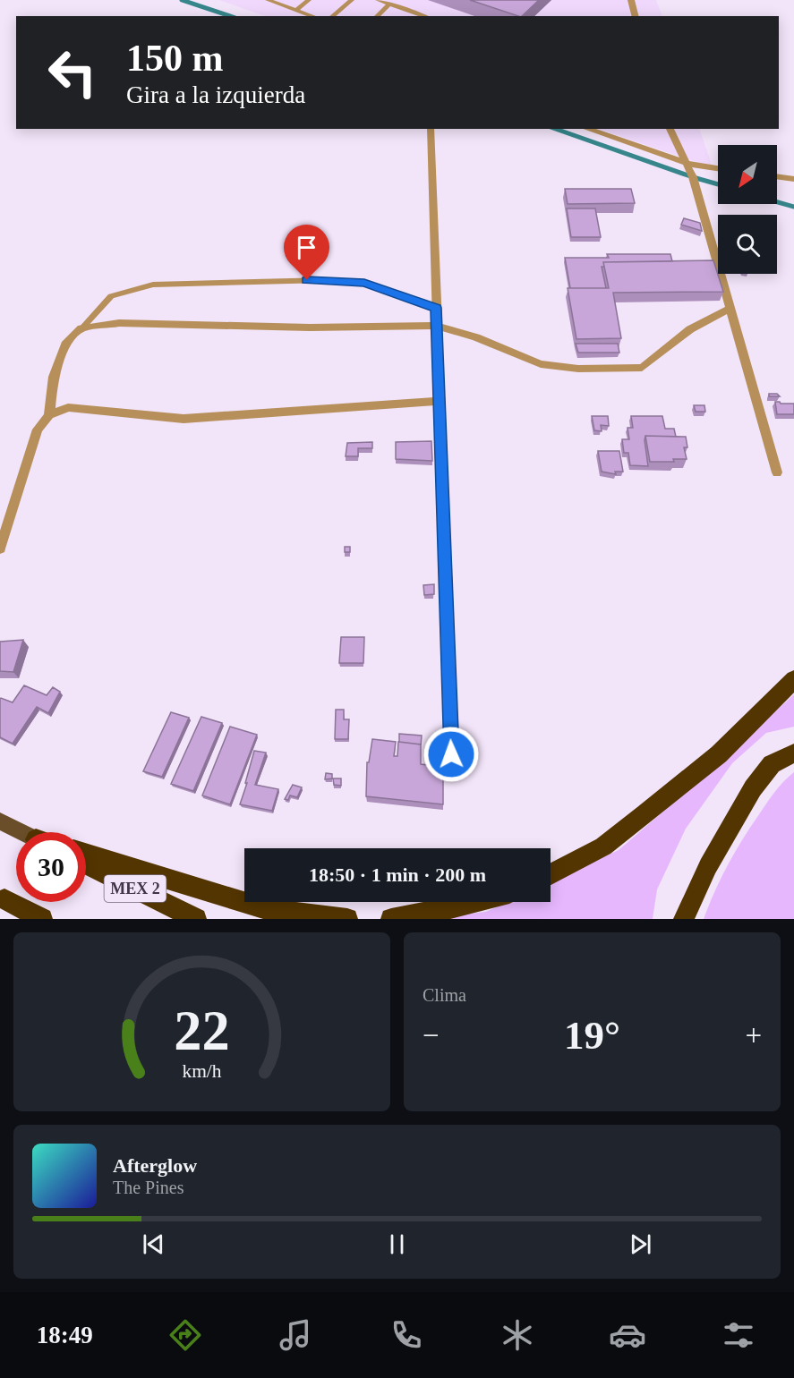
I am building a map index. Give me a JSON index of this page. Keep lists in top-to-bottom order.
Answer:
{
  "streets": {
    "highway": ["MEX 2"]
  },
  "north": "bottom left",
  "page": {
    "turn": ["150 m", "Gira a la izquierda"],
    "limit": "30",
    "trip": "18:50 · 1 min · 200 m",
    "tile": "Clima",
    "heat": ["−", "19°", "+"],
    "song": ["Afterglow", "The Pines"],
    "tabs": "18:49",
    "gauge": ["22", "km/h"]
  }
}
